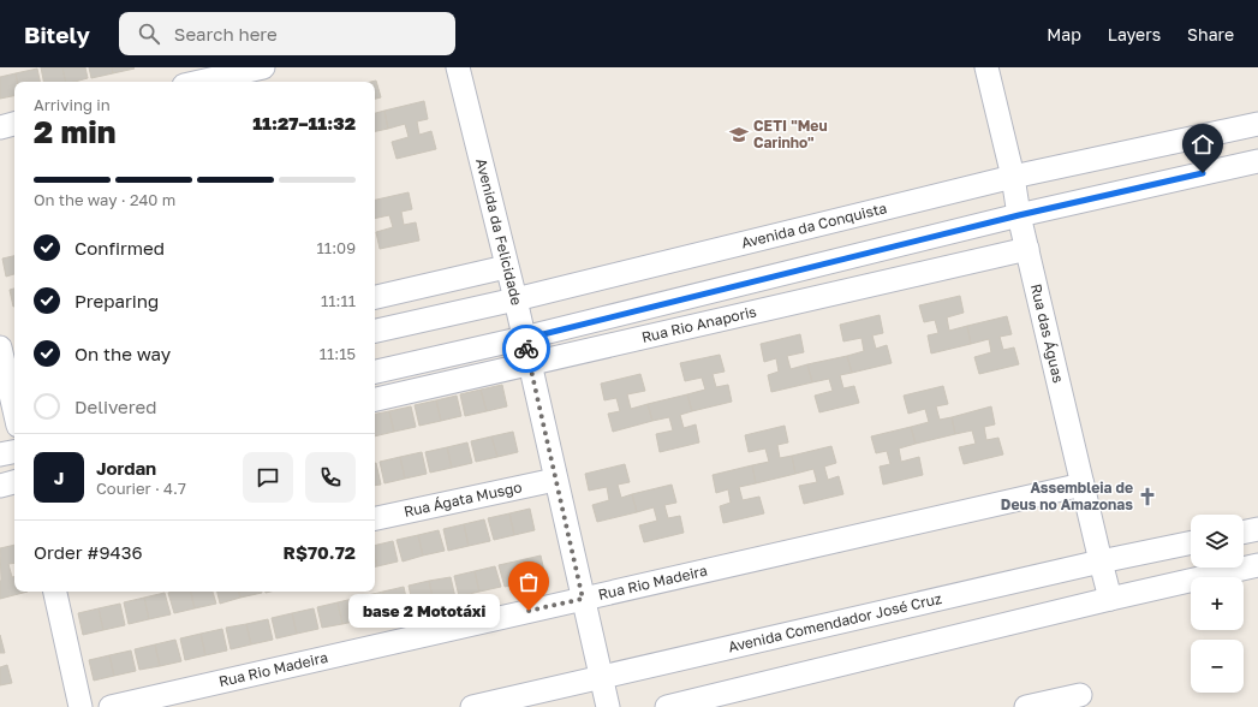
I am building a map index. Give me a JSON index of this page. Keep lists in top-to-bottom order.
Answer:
{
  "streets": {
    "street": [
      "Avenida da Conquista",
      "Avenida da Felicidade",
      "Rua Rio Anaporis",
      "Rua das Águas",
      "Rua Ágata Musgo",
      "Rua Rio Madeira",
      "Avenida Comendador José Cruz"
    ]
  },
  "crossings": [
    ["Avenida da Conquista", "Avenida da Felicidade"],
    ["Avenida da Conquista", "Rua das Águas"],
    ["Avenida da Felicidade", "Rua Rio Anaporis"],
    ["Avenida da Felicidade", "Rua Ágata Musgo"],
    ["Avenida da Felicidade", "Rua Rio Madeira"],
    ["Avenida da Felicidade", "Avenida Comendador José Cruz"],
    ["Rua Rio Anaporis", "Rua das Águas"],
    ["Rua das Águas", "Rua Rio Madeira"],
    ["Rua das Águas", "Avenida Comendador José Cruz"]
  ],
  "places": {
    "school or university": ["CETI \"Meu Carinho\""],
    "church": ["Assembleia de Deus no Amazonas"],
    "other": ["base 2 Mototáxi"]
  },
  "page": {
    "header": "Bitely",
    "search": "Search here",
    "nav": ["Map", "Layers", "Share"],
    "heading": ["2 min", "Arriving in", "11:27–11:32"],
    "panel": [
      "Jordan",
      "Courier · 4.7",
      "Order #9436",
      "R$70.72"
    ],
    "bar": "On the way · 240 m",
    "list": [
      ["Confirmed", "11:09"],
      ["Preparing", "11:11"],
      ["On the way", "11:15"],
      "Delivered"
    ],
    "round": "J",
    "map_buttons": ["+", "−"],
    "bubble": "base 2 Mototáxi"
  }
}
